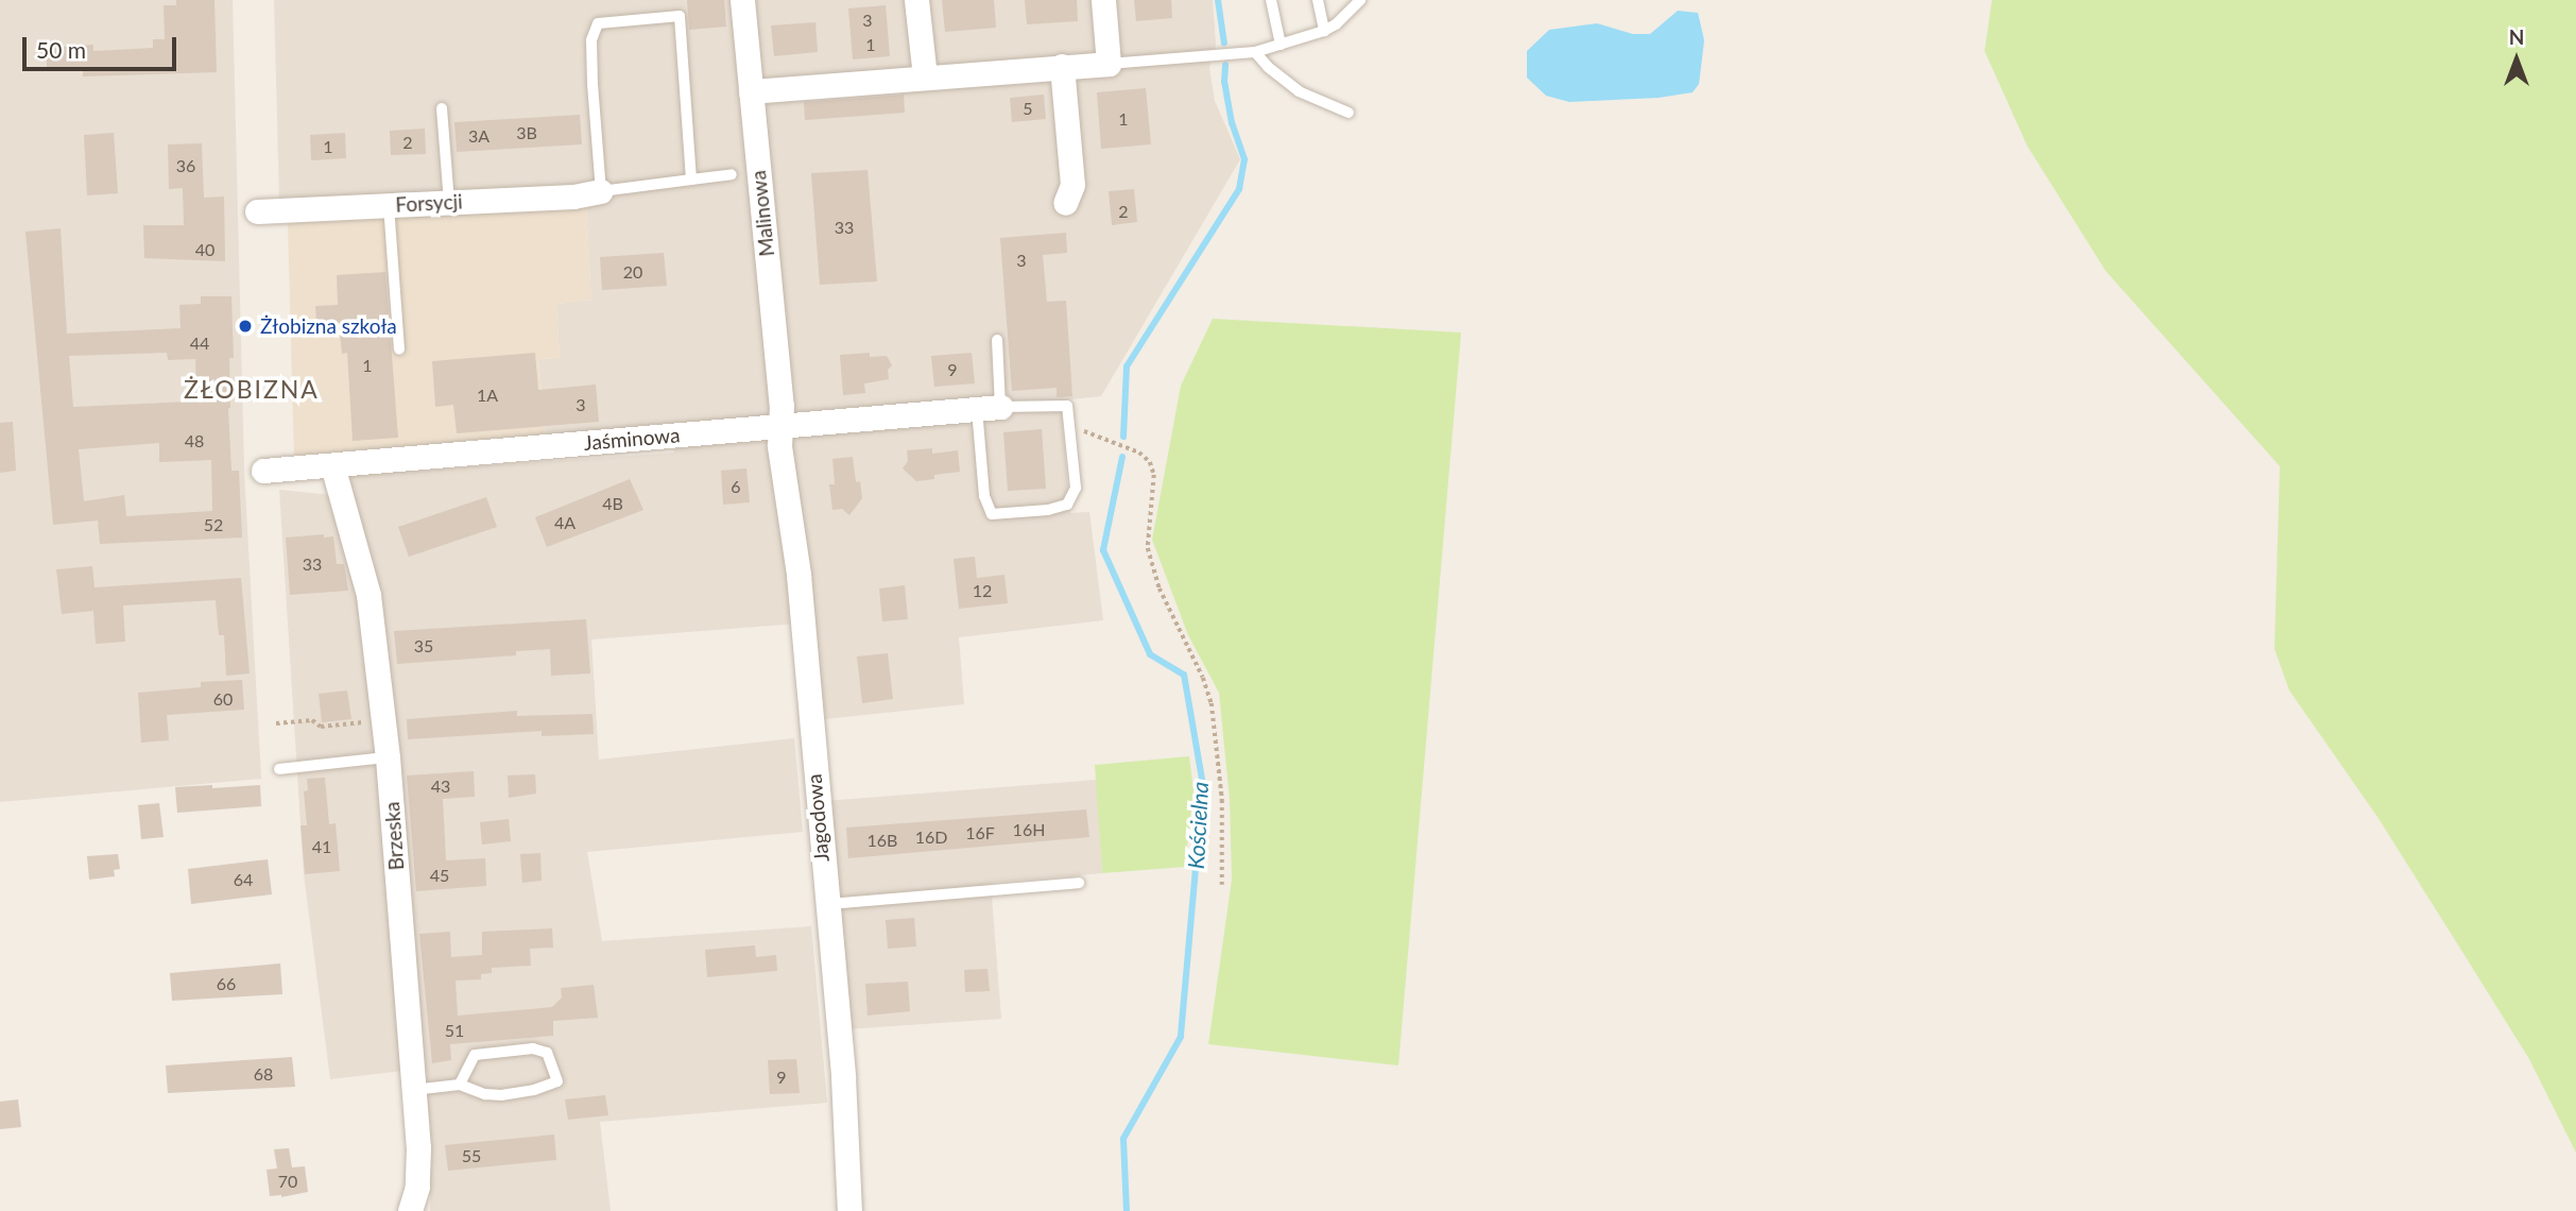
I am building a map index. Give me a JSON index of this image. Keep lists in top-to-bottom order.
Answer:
{
  "streets": {
    "street": [
      "Forsycji",
      "Malinowa",
      "Jaśminowa",
      "Jagodowa",
      "Brzeska"
    ]
  },
  "crossings": [
    ["Malinowa", "Jaśminowa"],
    ["Malinowa", "Jagodowa"],
    ["Jaśminowa", "Jagodowa"],
    ["Jaśminowa", "Brzeska"]
  ],
  "districts": ["ŻŁOBIZNA"],
  "water": ["Kościelna"],
  "places": ["Żłobizna szkoła"],
  "house_numbers": [
    "3",
    "1",
    "5",
    "1",
    "3B",
    "3A",
    "2",
    "1",
    "36",
    "2",
    "33",
    "40",
    "3",
    "20",
    "44",
    "1",
    "9",
    "1A",
    "3",
    "48",
    "6",
    "4B",
    "4A",
    "52",
    "33",
    "12",
    "35",
    "60",
    "43",
    "16H",
    "16F",
    "16D",
    "16B",
    "41",
    "45",
    "64",
    "66",
    "51",
    "68",
    "9",
    "55",
    "70"
  ],
  "scale_bar": "50 m",
  "north": "top"
}
